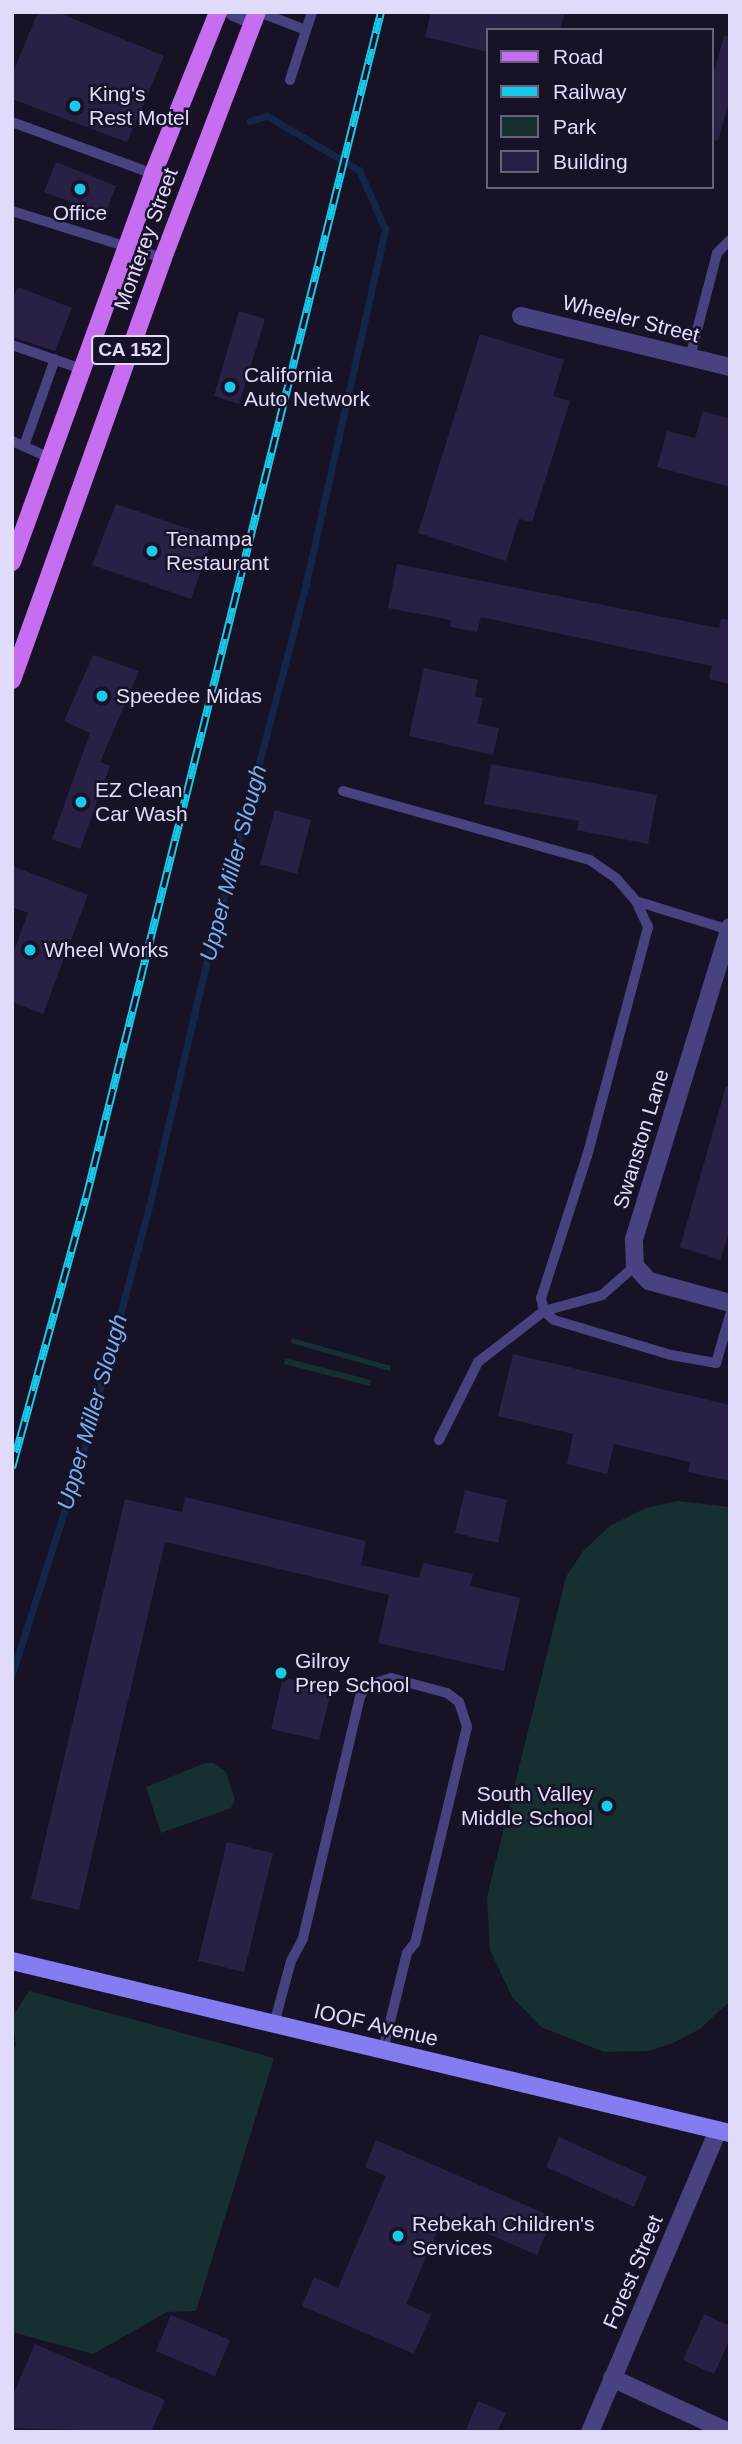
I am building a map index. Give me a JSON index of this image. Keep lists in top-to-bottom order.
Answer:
{
  "streets": {
    "main road": ["Monterey Street", "CA 152"],
    "street": [
      "Wheeler Street",
      "Swanston Lane",
      "IOOF Avenue",
      "Forest Street"
    ]
  },
  "crossings": [
    ["IOOF Avenue", "Forest Street"]
  ],
  "water": ["Upper Miller Slough"],
  "places": [
    "King's Rest Motel",
    "Office",
    "California Auto Network",
    "Tenampa Restaurant",
    "Speedee Midas",
    "EZ Clean Car Wash",
    "Wheel Works",
    "Gilroy Prep School",
    "South Valley Middle School",
    "Rebekah Children's Services"
  ],
  "legend": [
    "Road",
    "Railway",
    "Park",
    "Building"
  ]
}
